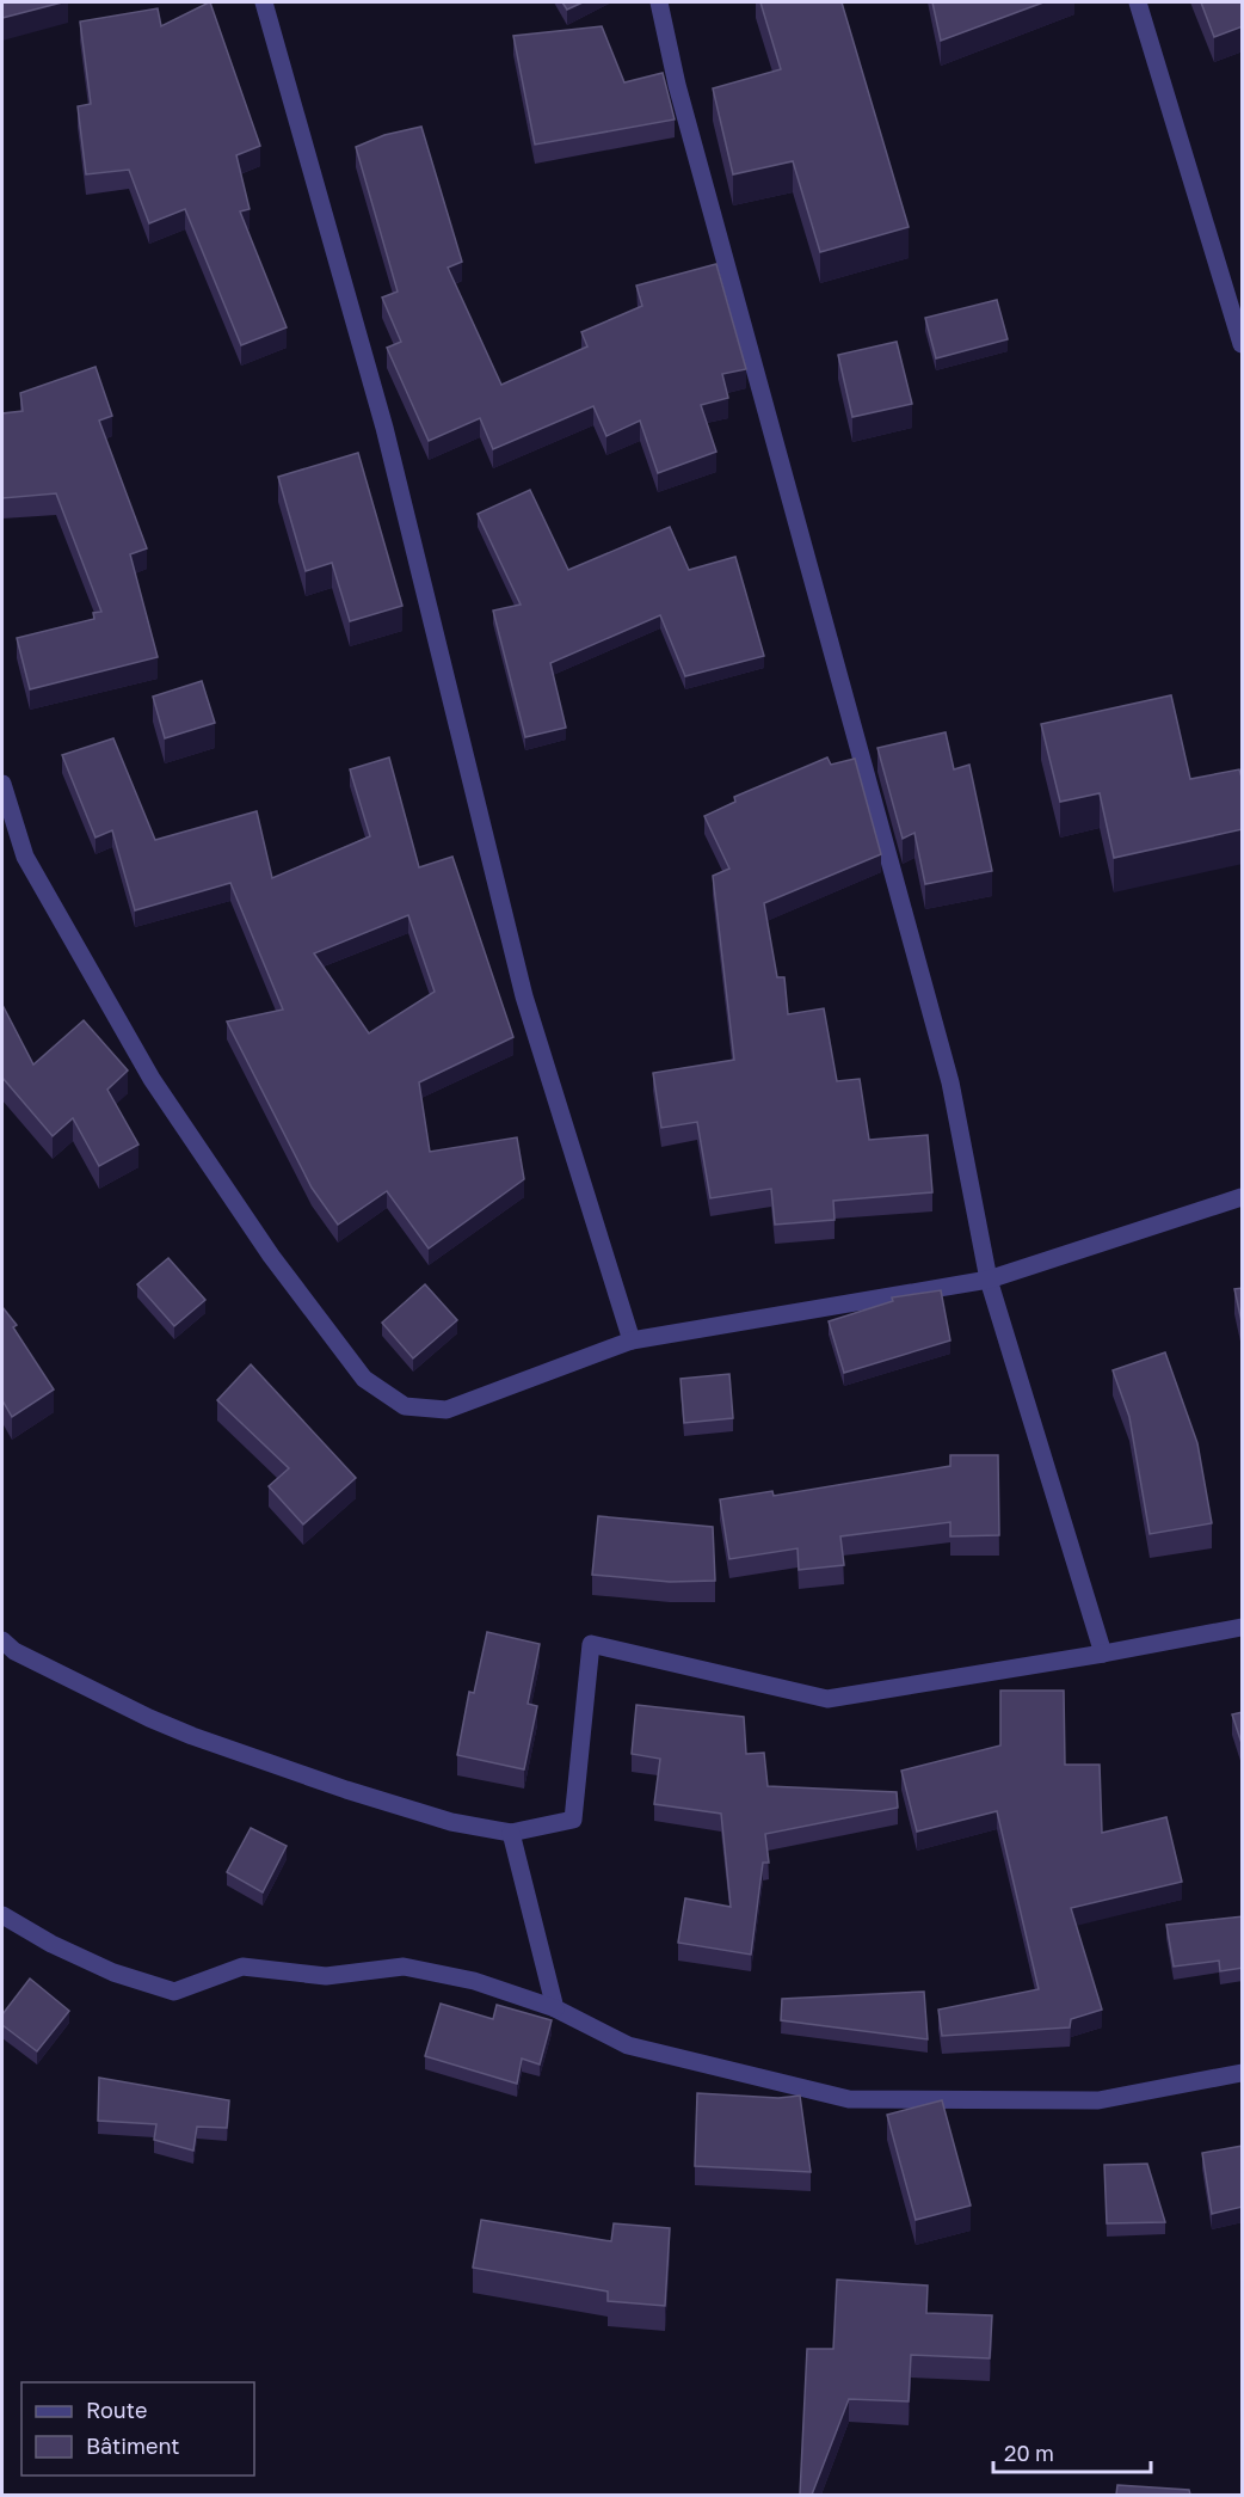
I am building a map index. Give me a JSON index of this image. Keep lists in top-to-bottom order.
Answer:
{
  "legend": ["Route", "Bâtiment"],
  "scale_bar": "20 m"
}
